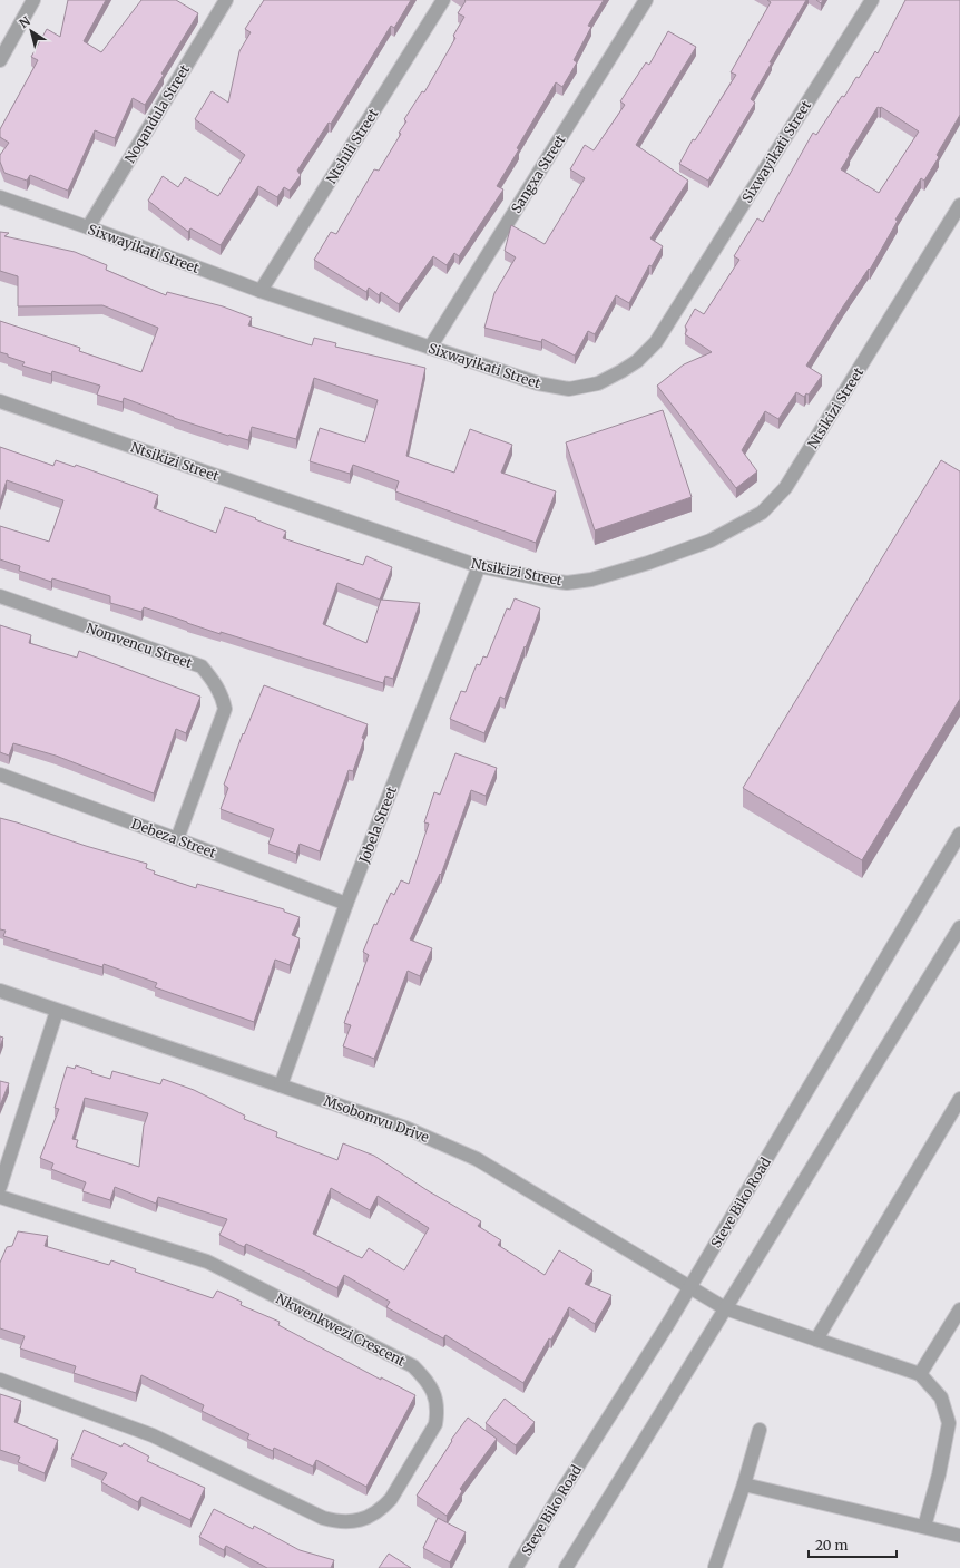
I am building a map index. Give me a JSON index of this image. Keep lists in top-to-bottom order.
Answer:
{
  "streets": {
    "street": [
      "Noqandula Street",
      "Ntshili Street",
      "Sixwayikati Street",
      "Sangxa Street",
      "Ntsikizi Street",
      "Nomvencu Street",
      "Jobela Street",
      "Debeza Street",
      "Msobomvu Drive",
      "Steve Biko Road",
      "Nkwenkwezi Crescent"
    ]
  },
  "crossings": [
    ["Noqandula Street", "Sixwayikati Street"],
    ["Ntshili Street", "Sixwayikati Street"],
    ["Sixwayikati Street", "Sangxa Street"],
    ["Ntsikizi Street", "Jobela Street"],
    ["Nomvencu Street", "Debeza Street"],
    ["Jobela Street", "Debeza Street"],
    ["Jobela Street", "Msobomvu Drive"],
    ["Msobomvu Drive", "Steve Biko Road"]
  ],
  "scale_bar": "20 m",
  "north": "top left"
}
